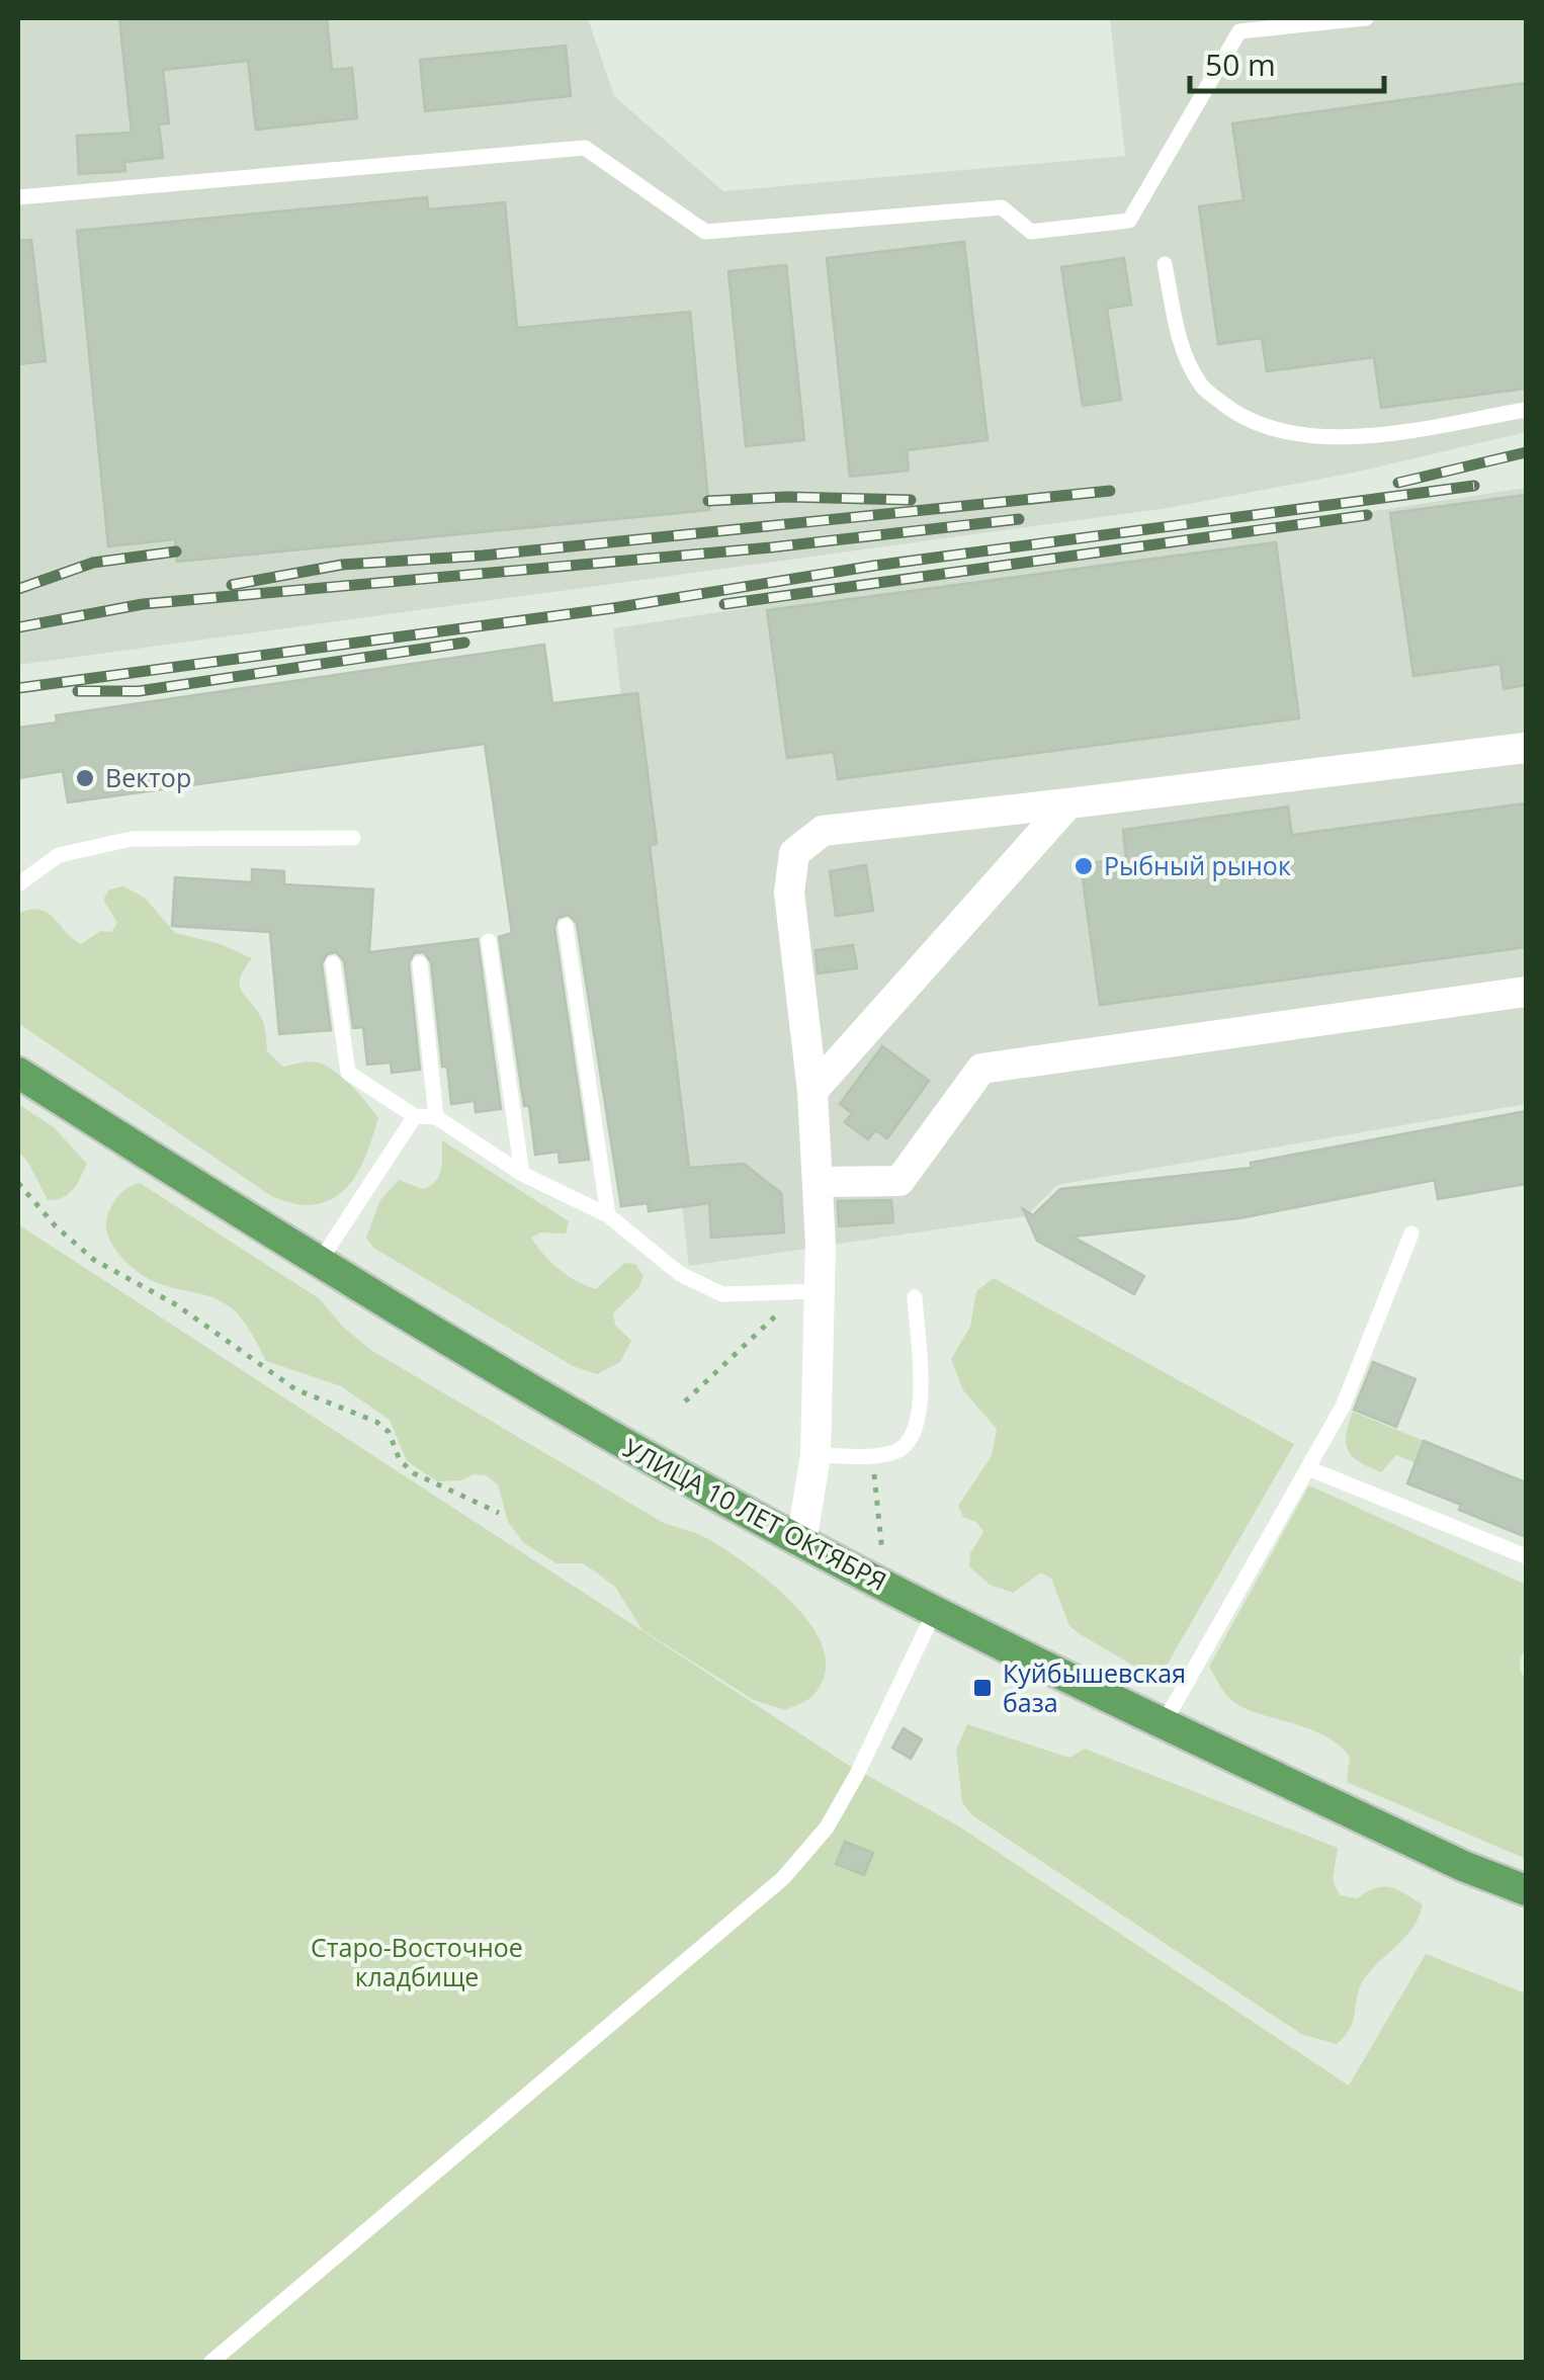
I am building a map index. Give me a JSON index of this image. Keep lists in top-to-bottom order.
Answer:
{
  "streets": {
    "main road": ["УЛИЦА 10 ЛЕТ ОКТЯБРЯ"]
  },
  "parks": ["Старо-Восточное кладбище"],
  "places": {
    "other": ["Вектор", "Рыбный рынок"],
    "transit": ["Куйбышевская база"]
  },
  "scale_bar": "50 m"
}
